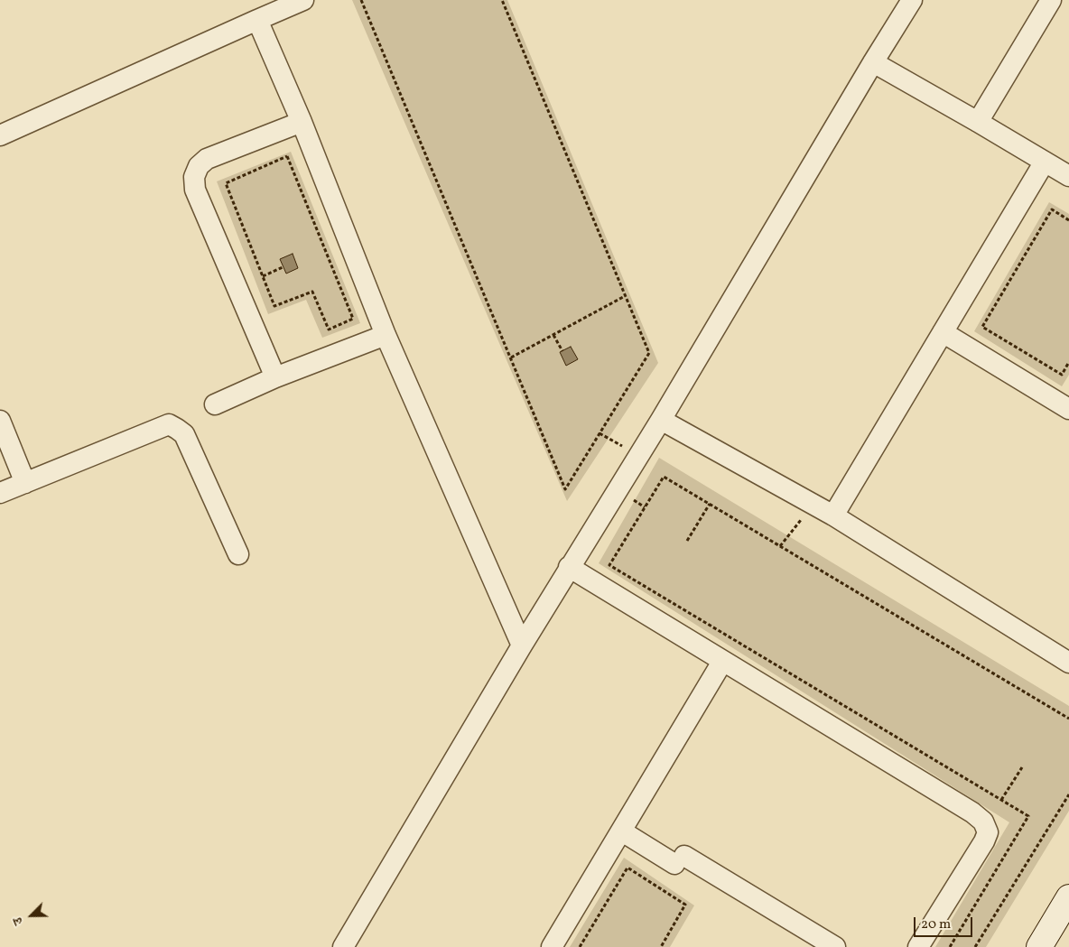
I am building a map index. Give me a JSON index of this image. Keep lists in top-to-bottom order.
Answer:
{
  "scale_bar": "20 m",
  "north": "bottom left"
}
